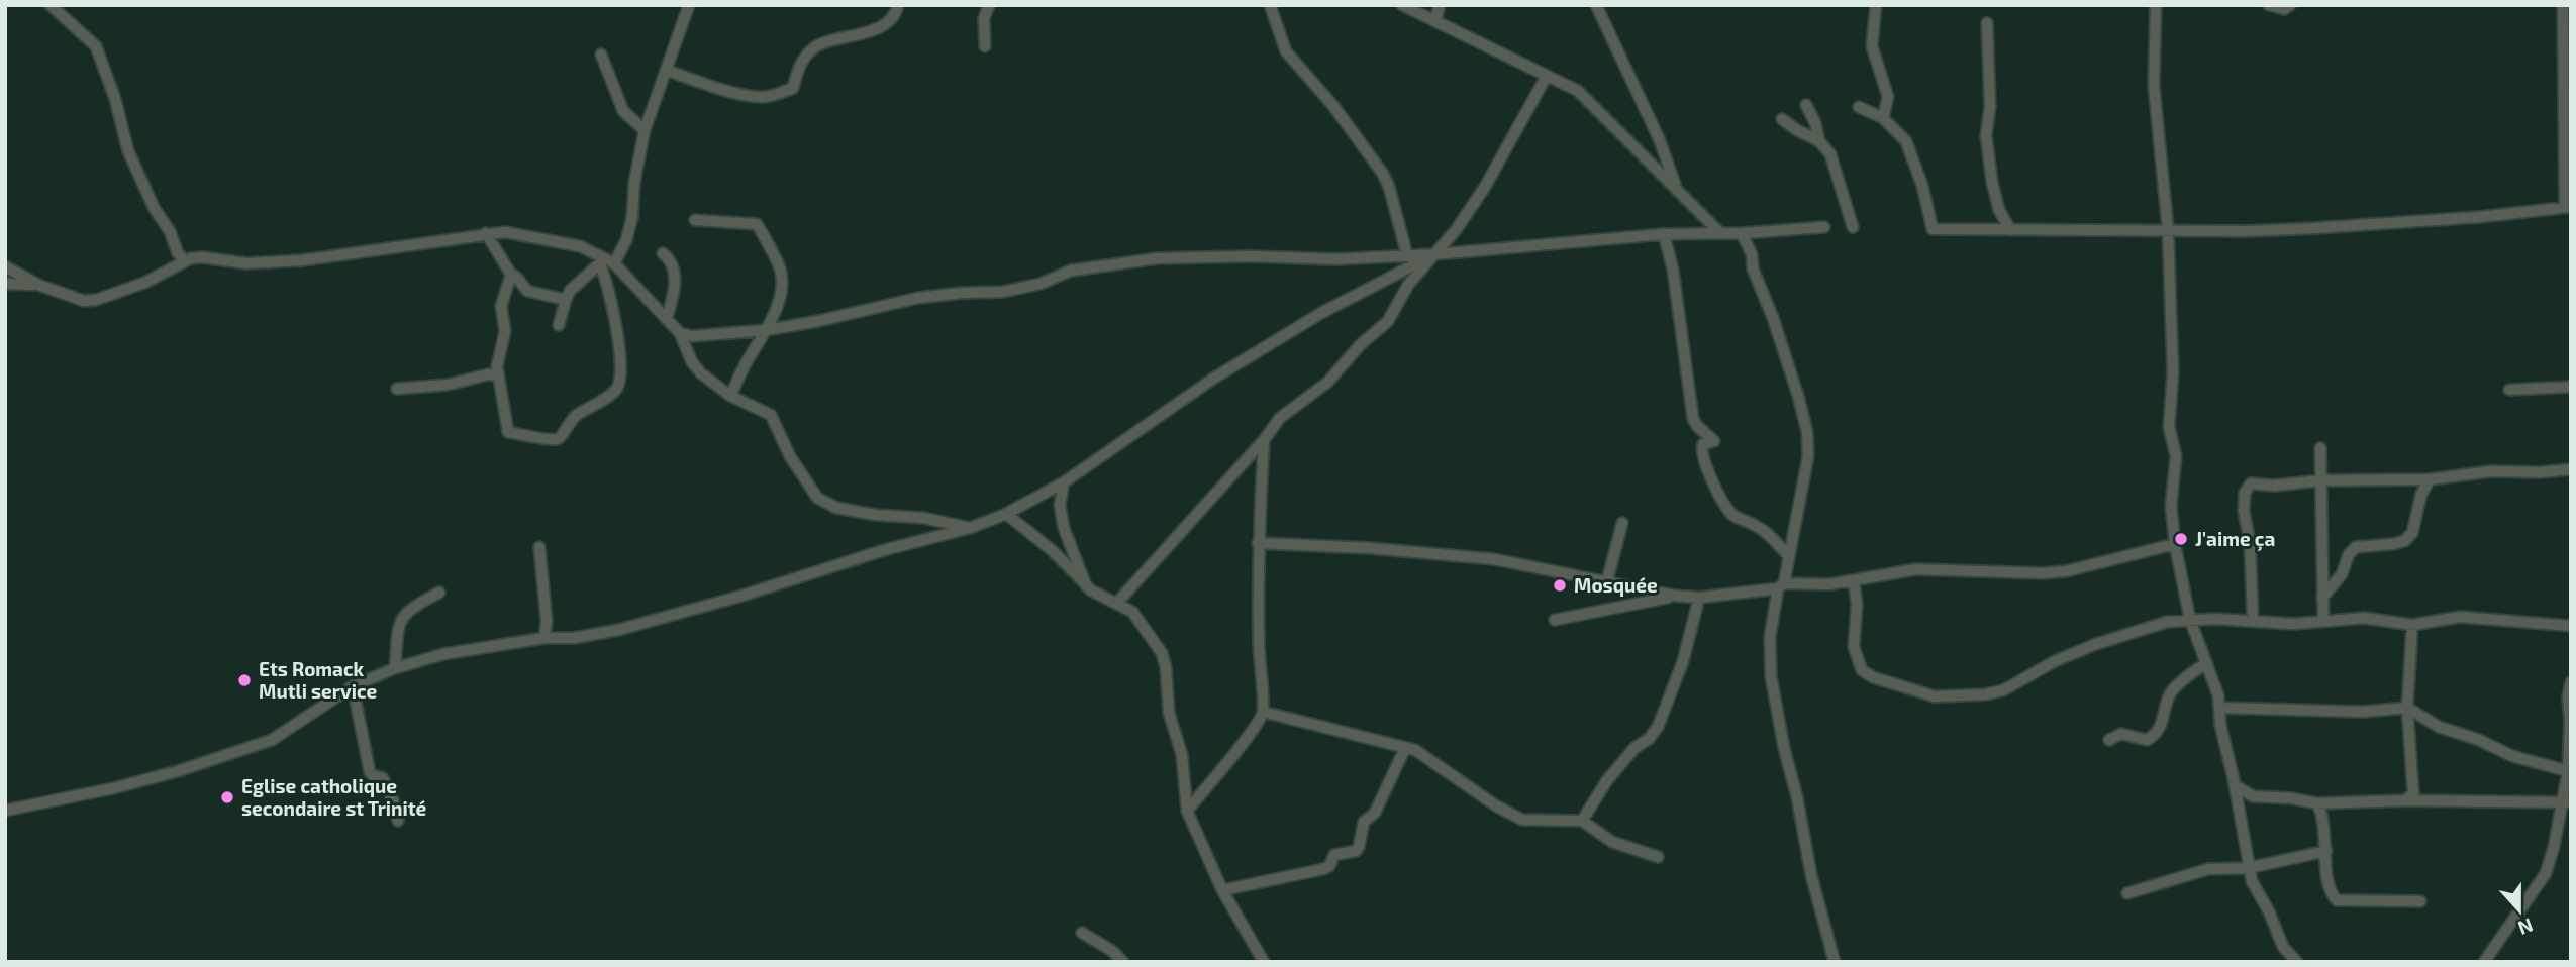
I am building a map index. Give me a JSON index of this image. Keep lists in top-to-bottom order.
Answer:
{
  "places": [
    "J'aime ça",
    "Mosquée",
    "Ets Romack Mutli service",
    "Eglise catholique secondaire st Trinité"
  ],
  "north": "bottom"
}
